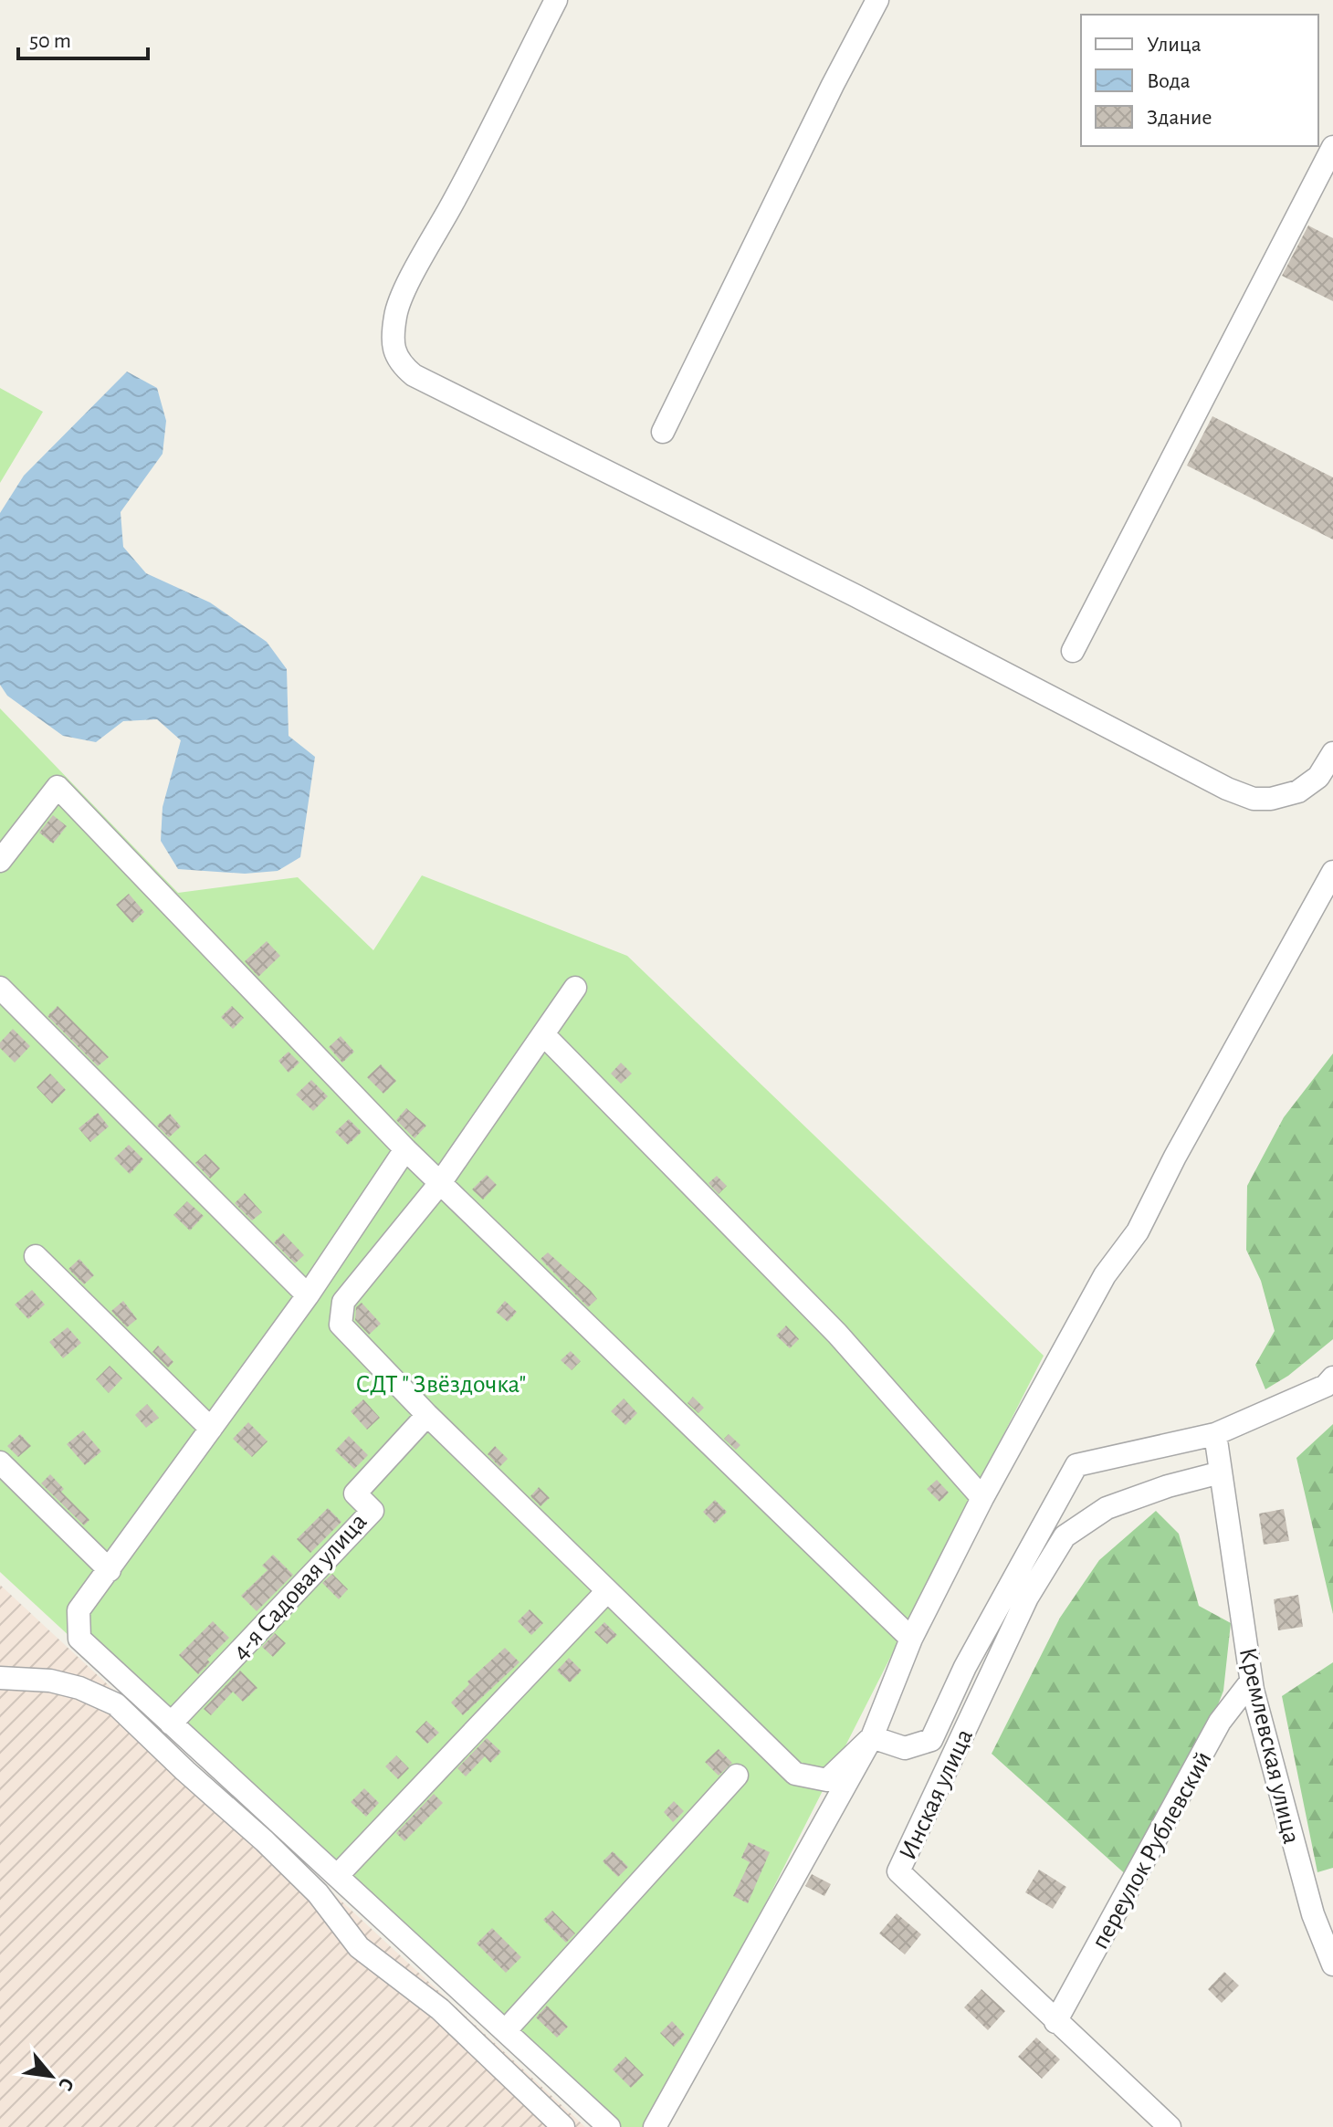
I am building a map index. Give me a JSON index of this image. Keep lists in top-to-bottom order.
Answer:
{
  "streets": {
    "street": [
      "4-я Садовая улица",
      "Кремлевская улица",
      "Инская улица",
      "переулок Рублевский"
    ]
  },
  "crossings": [
    ["Кремлевская улица", "Инская улица"],
    ["Кремлевская улица", "переулок Рублевский"],
    ["Инская улица", "переулок Рублевский"]
  ],
  "parks": ["СДТ \" Звёздочка\""],
  "legend": ["Улица", "Вода", "Здание"],
  "scale_bar": "50 m",
  "north": "bottom right"
}
